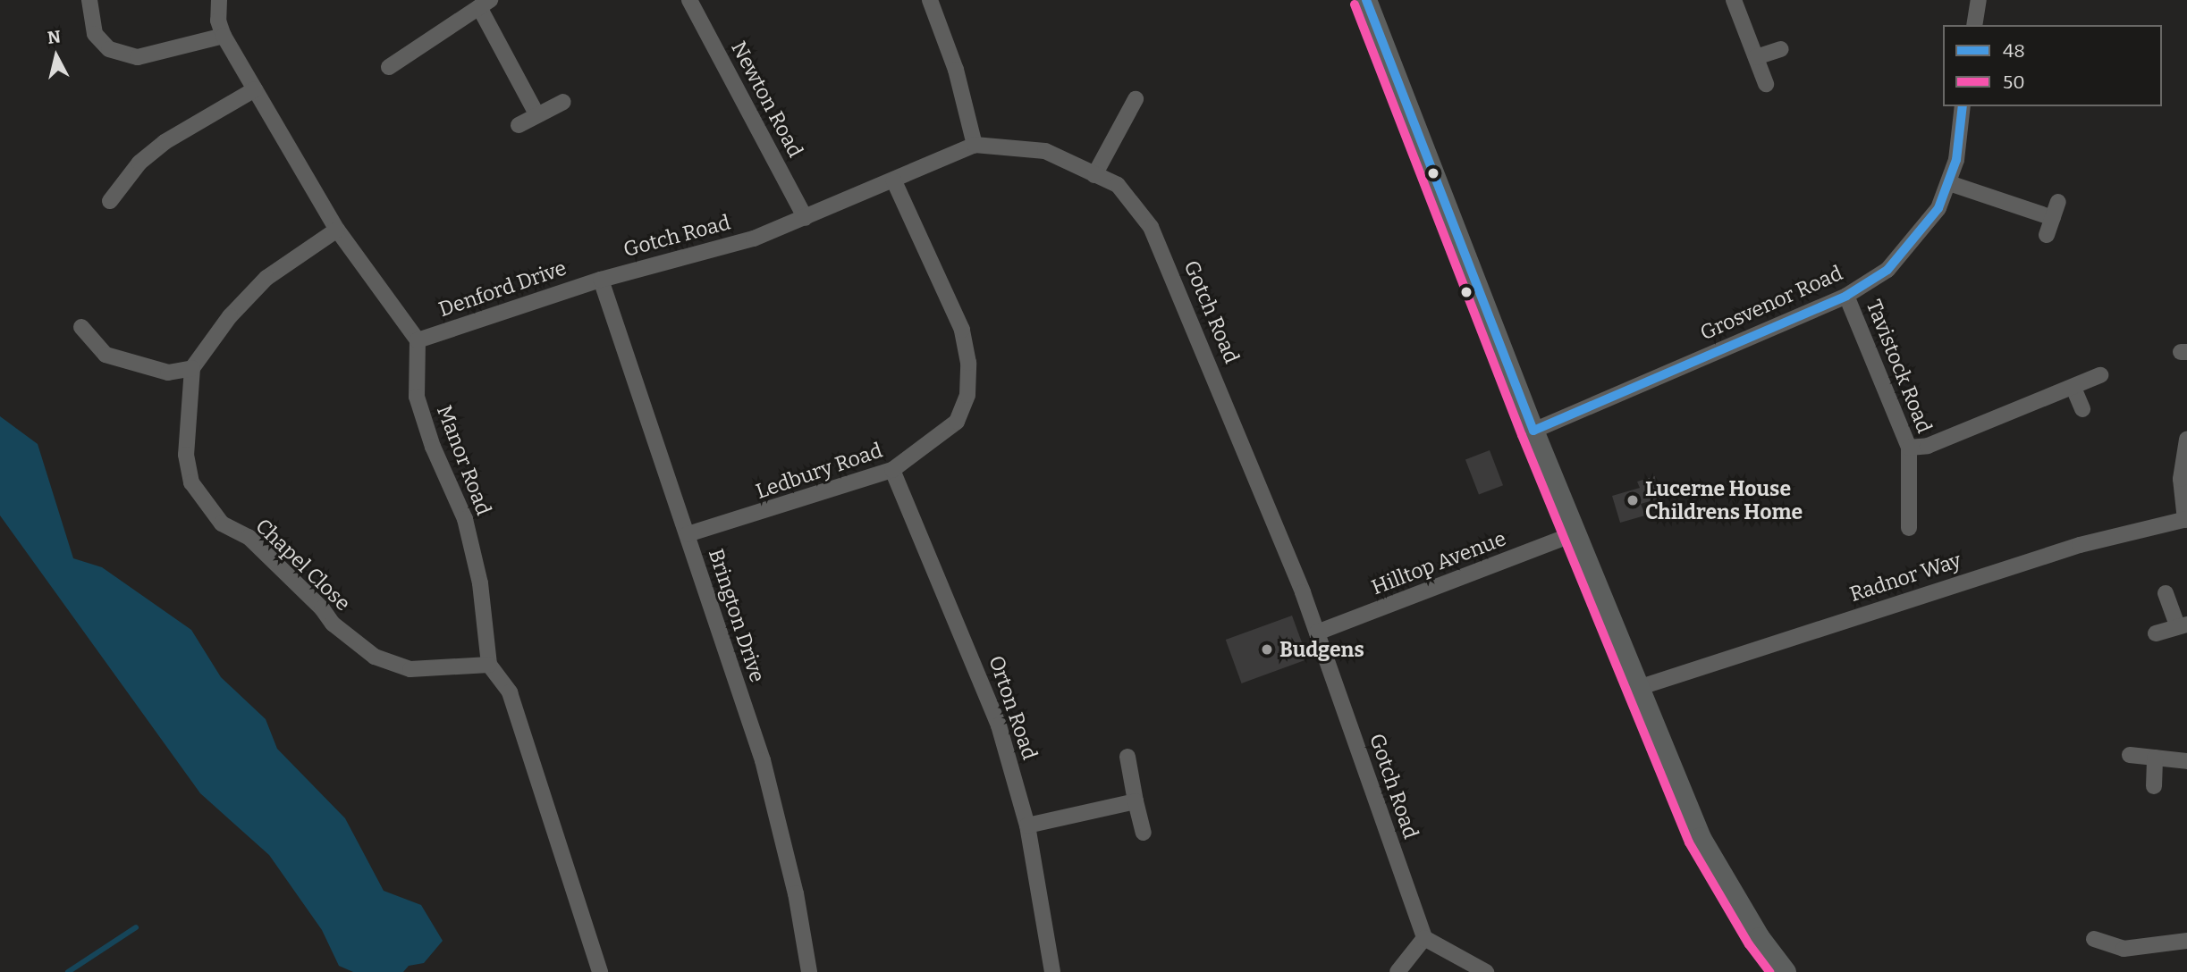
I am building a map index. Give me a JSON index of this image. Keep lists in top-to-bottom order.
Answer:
{
  "streets": {
    "street": [
      "Newton Road",
      "Gotch Road",
      "Denford Drive",
      "Grosvenor Road",
      "Tavistock Road",
      "Manor Road",
      "Ledbury Road",
      "Hilltop Avenue",
      "Chapel Close",
      "Radnor Way",
      "Brington Drive",
      "Orton Road"
    ]
  },
  "crossings": [
    ["Newton Road", "Gotch Road"],
    ["Gotch Road", "Denford Drive"],
    ["Gotch Road", "Ledbury Road"],
    ["Gotch Road", "Hilltop Avenue"],
    ["Gotch Road", "Brington Drive"],
    ["Denford Drive", "Manor Road"],
    ["Denford Drive", "Brington Drive"],
    ["Grosvenor Road", "Tavistock Road"],
    ["Manor Road", "Chapel Close"],
    ["Ledbury Road", "Brington Drive"],
    ["Ledbury Road", "Orton Road"]
  ],
  "places": ["Lucerne House Childrens Home", "Budgens"],
  "lines": ["transit line 48", "transit line 50"],
  "legend": ["48", "50"],
  "north": "top"
}
